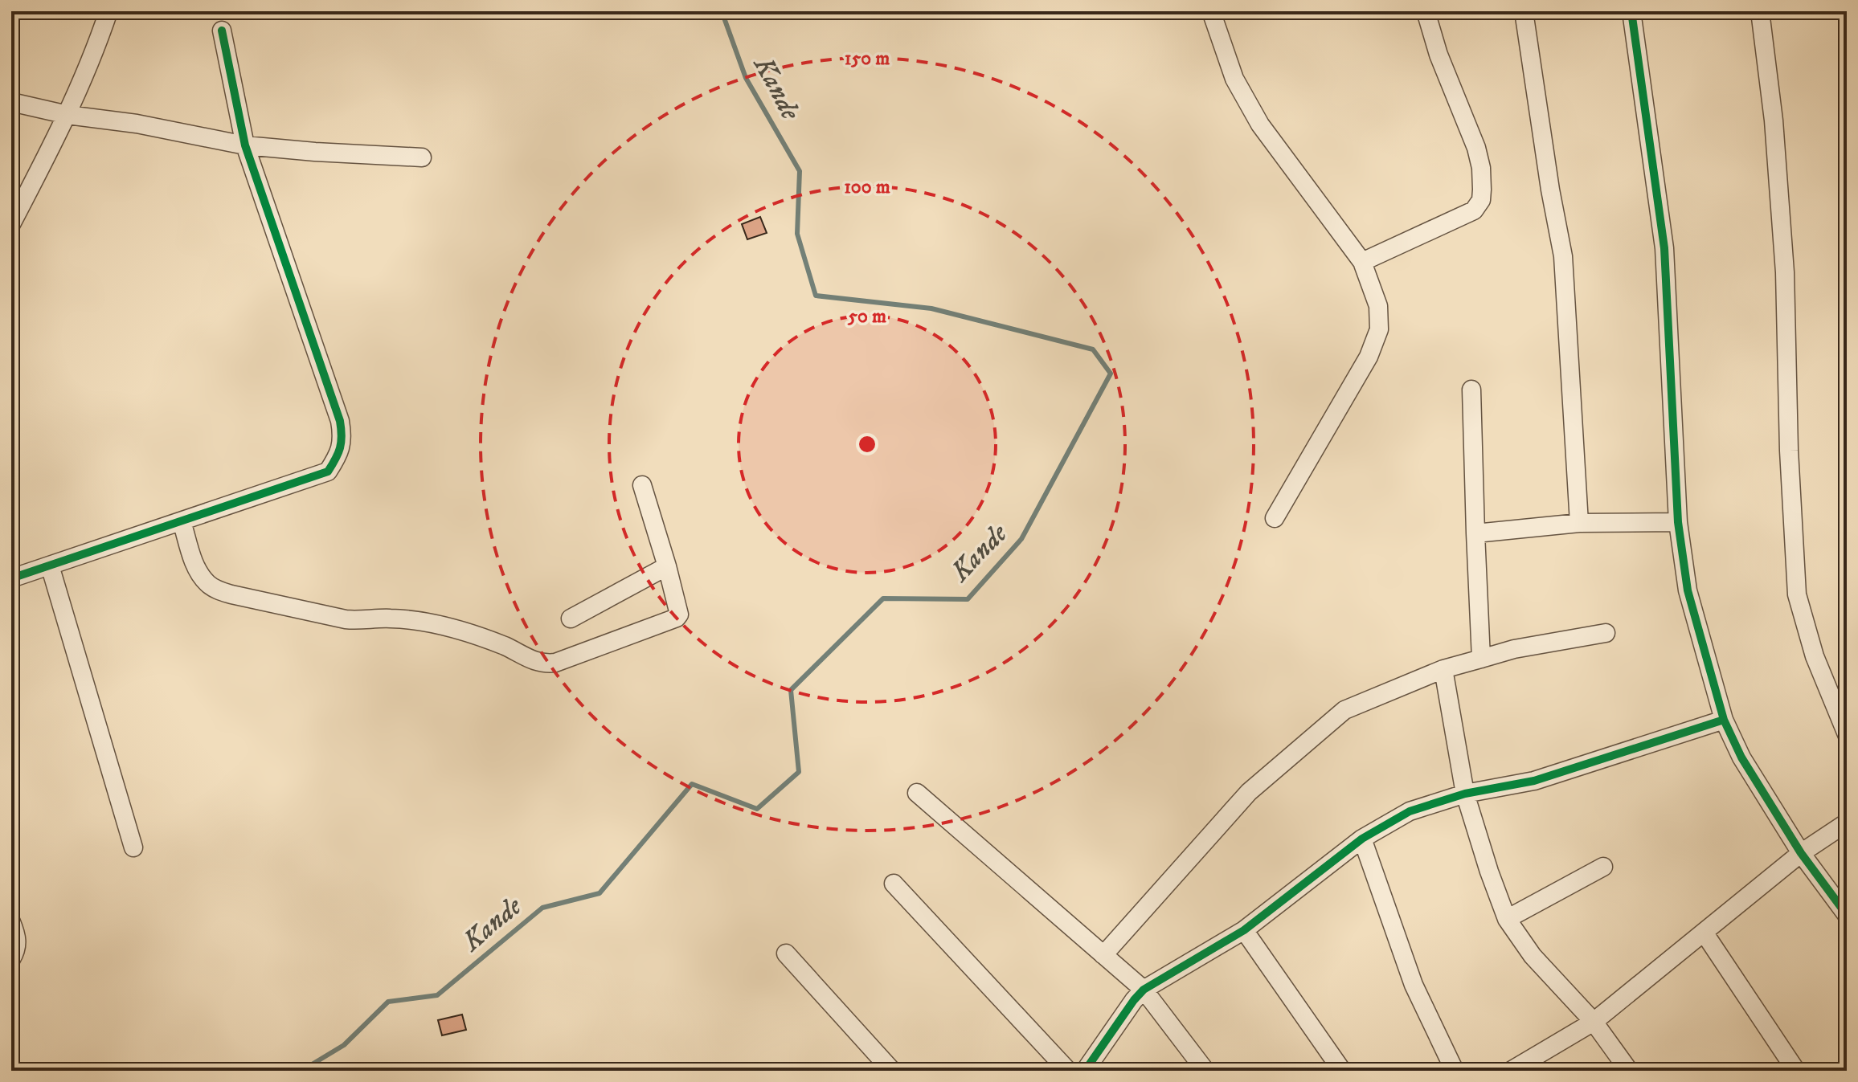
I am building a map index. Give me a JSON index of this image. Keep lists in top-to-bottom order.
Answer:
{
  "water": ["Kande"],
  "rings": ["150 m", "100 m", "50 m"]
}
